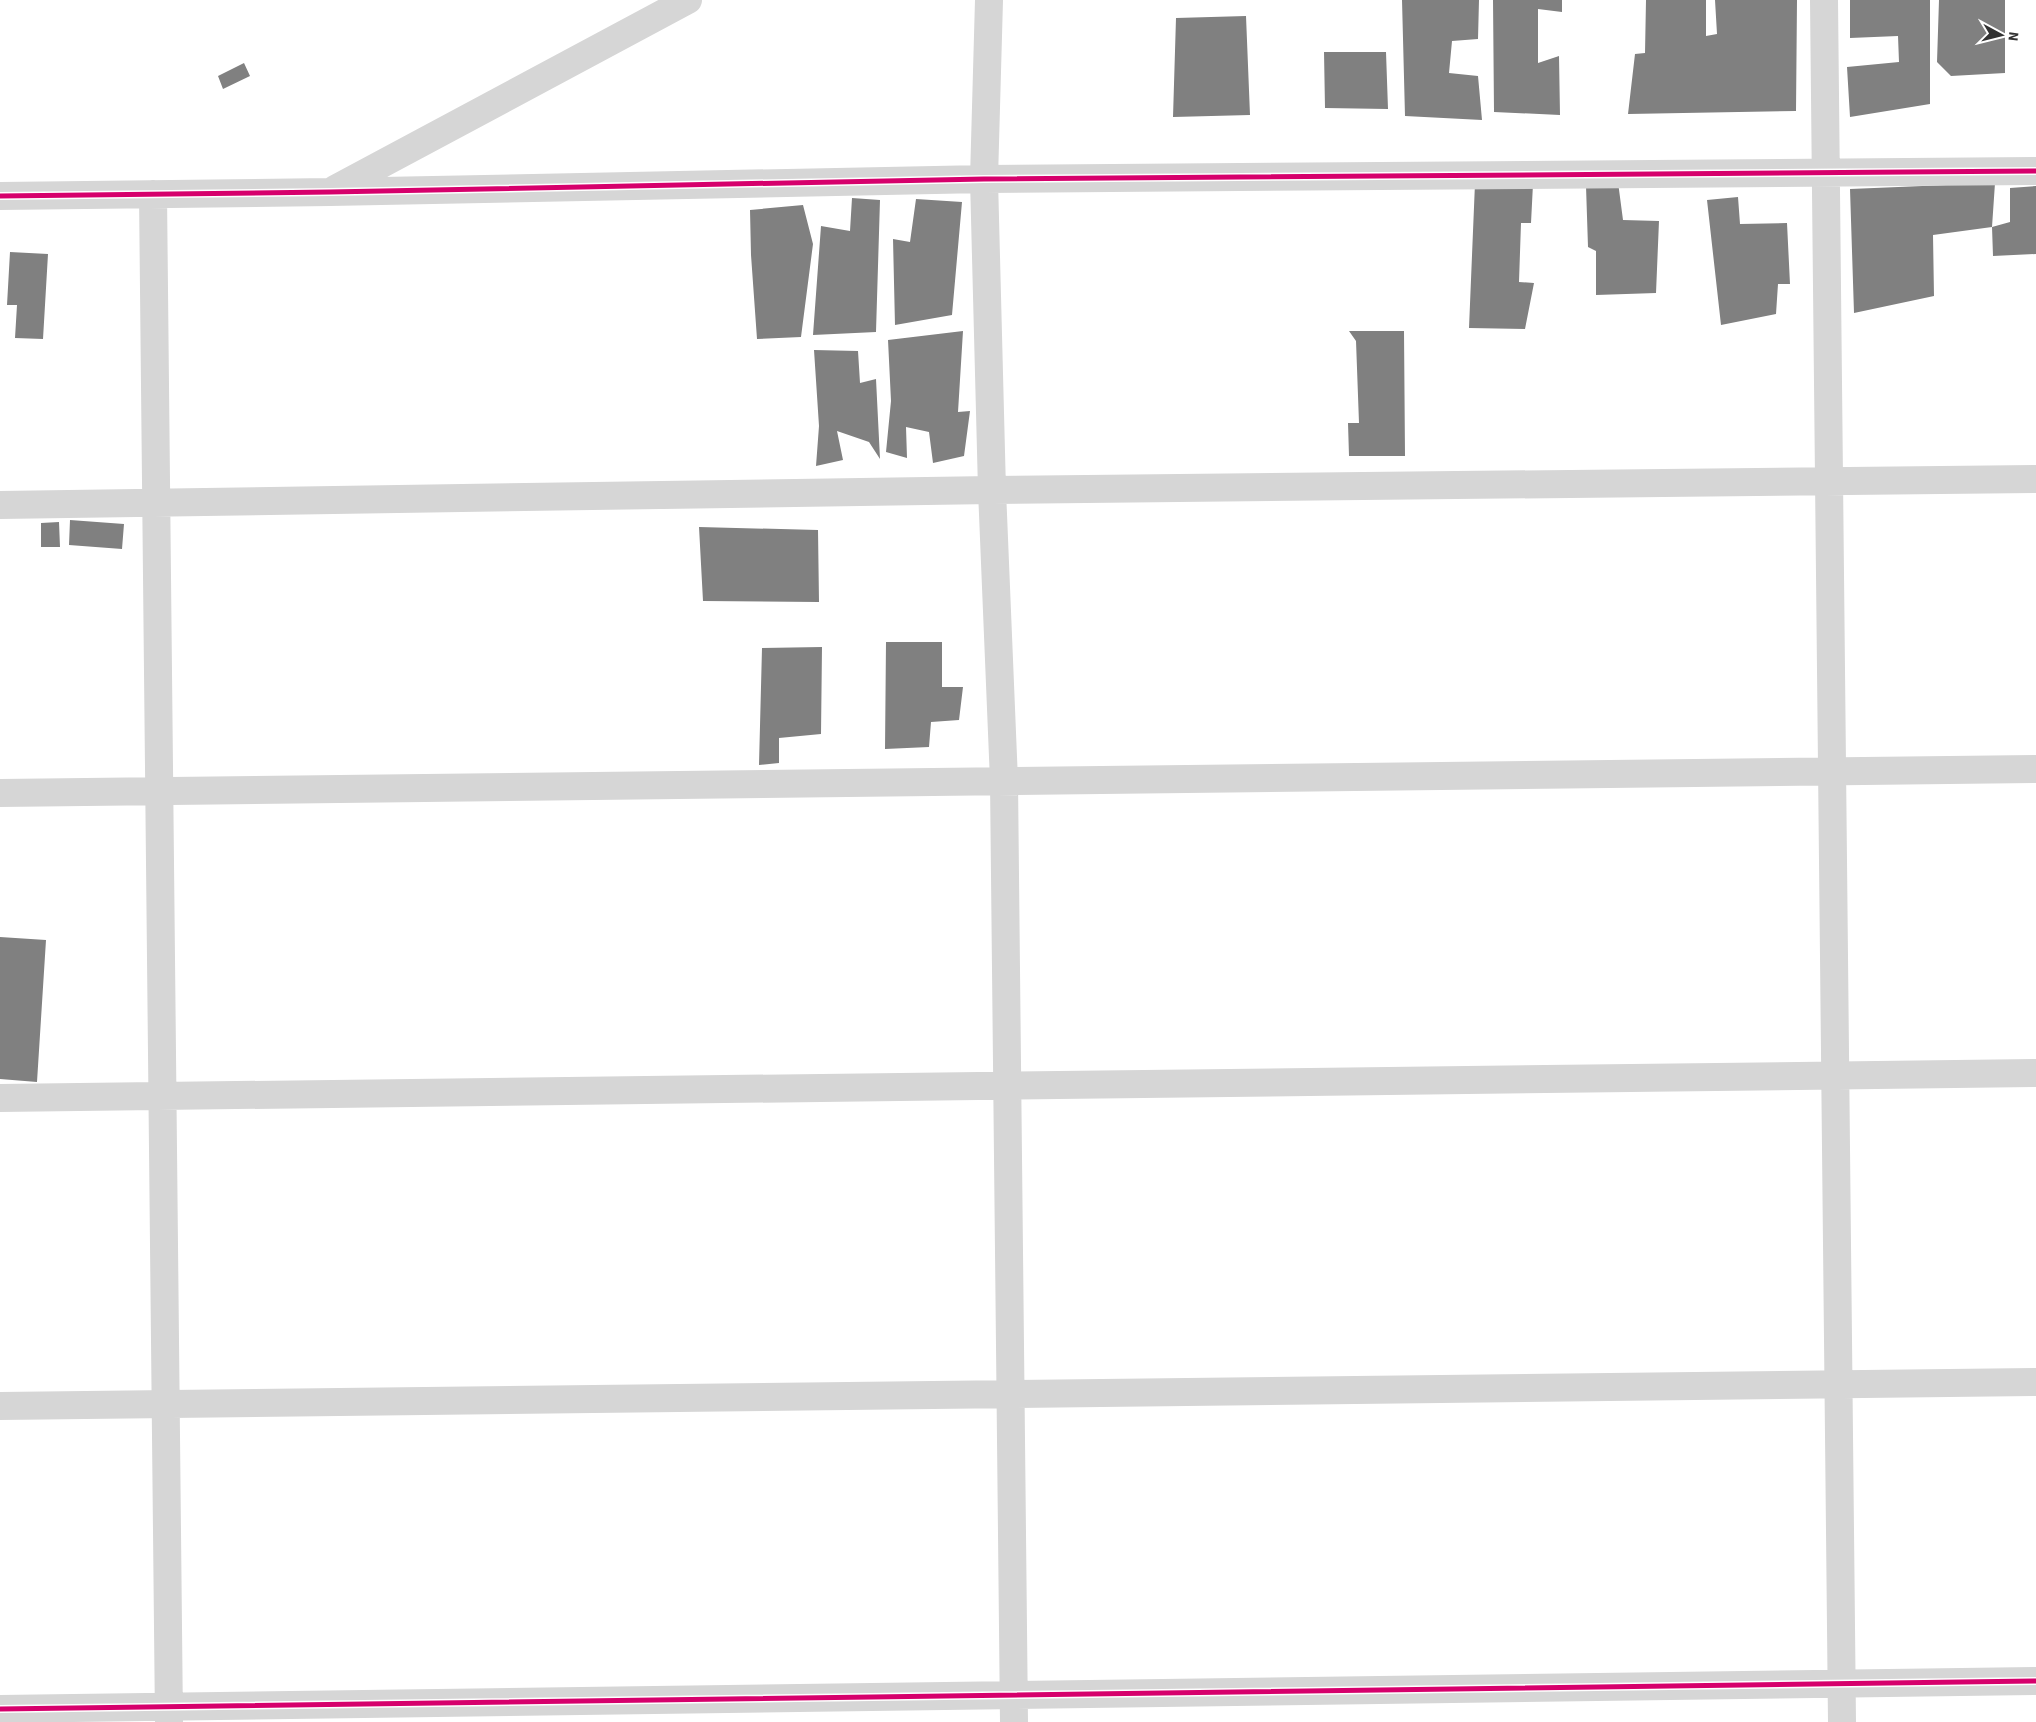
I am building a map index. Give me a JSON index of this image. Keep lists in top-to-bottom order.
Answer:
{
  "north": "right"
}
